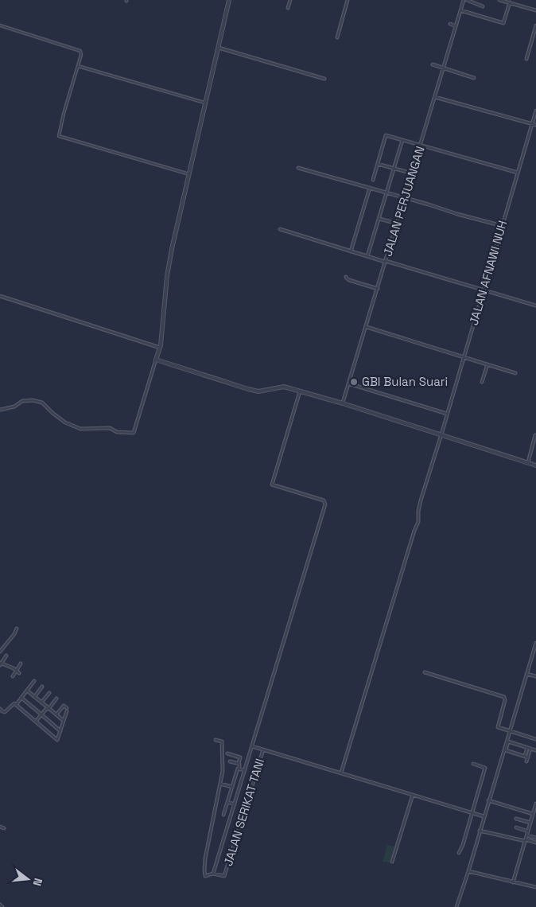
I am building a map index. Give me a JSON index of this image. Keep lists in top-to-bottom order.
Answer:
{
  "streets": {
    "street": ["JALAN PERJUANGAN", "JALAN AFNAWI NUH", "JALAN SERIKAT TANI"]
  },
  "places": ["GBI Bulan Suari"],
  "north": "right"
}
